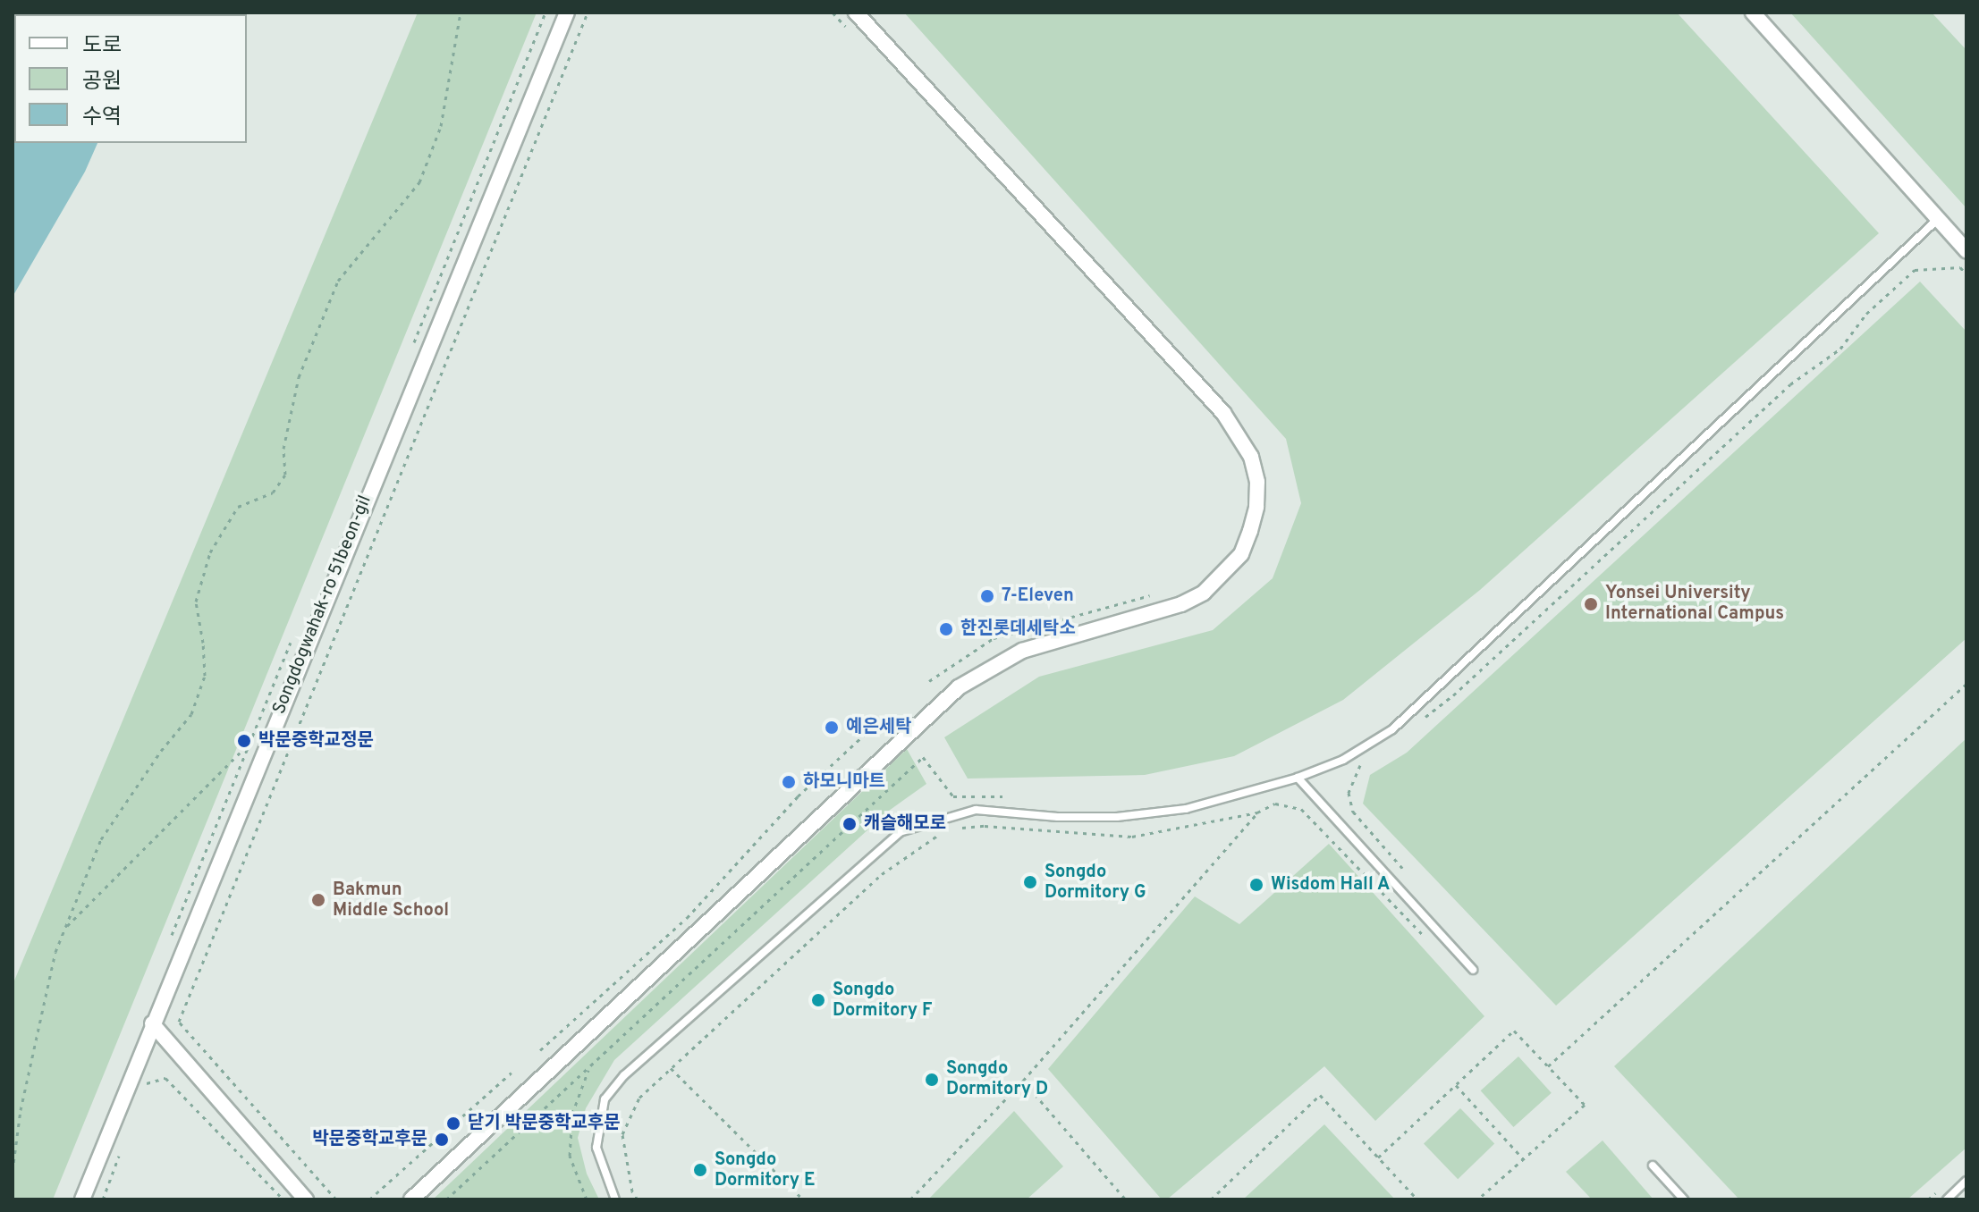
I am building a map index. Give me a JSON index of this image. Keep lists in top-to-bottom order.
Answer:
{
  "streets": {
    "street": ["Songdogwahak-ro 51beon-gil"]
  },
  "places": [
    "7-Eleven",
    "Yonsei University International Campus",
    "한진롯데세탁소",
    "예은세탁",
    "박문중학교정문",
    "하모니마트",
    "캐슬해모로",
    "Songdo Dormitory G",
    "Wisdom Hall A",
    "Bakmun Middle School",
    "Songdo Dormitory F",
    "Songdo Dormitory D",
    "닫기 박문중학교후문",
    "박문중학교후문",
    "Songdo Dormitory E"
  ],
  "legend": ["도로", "공원", "수역"]
}
